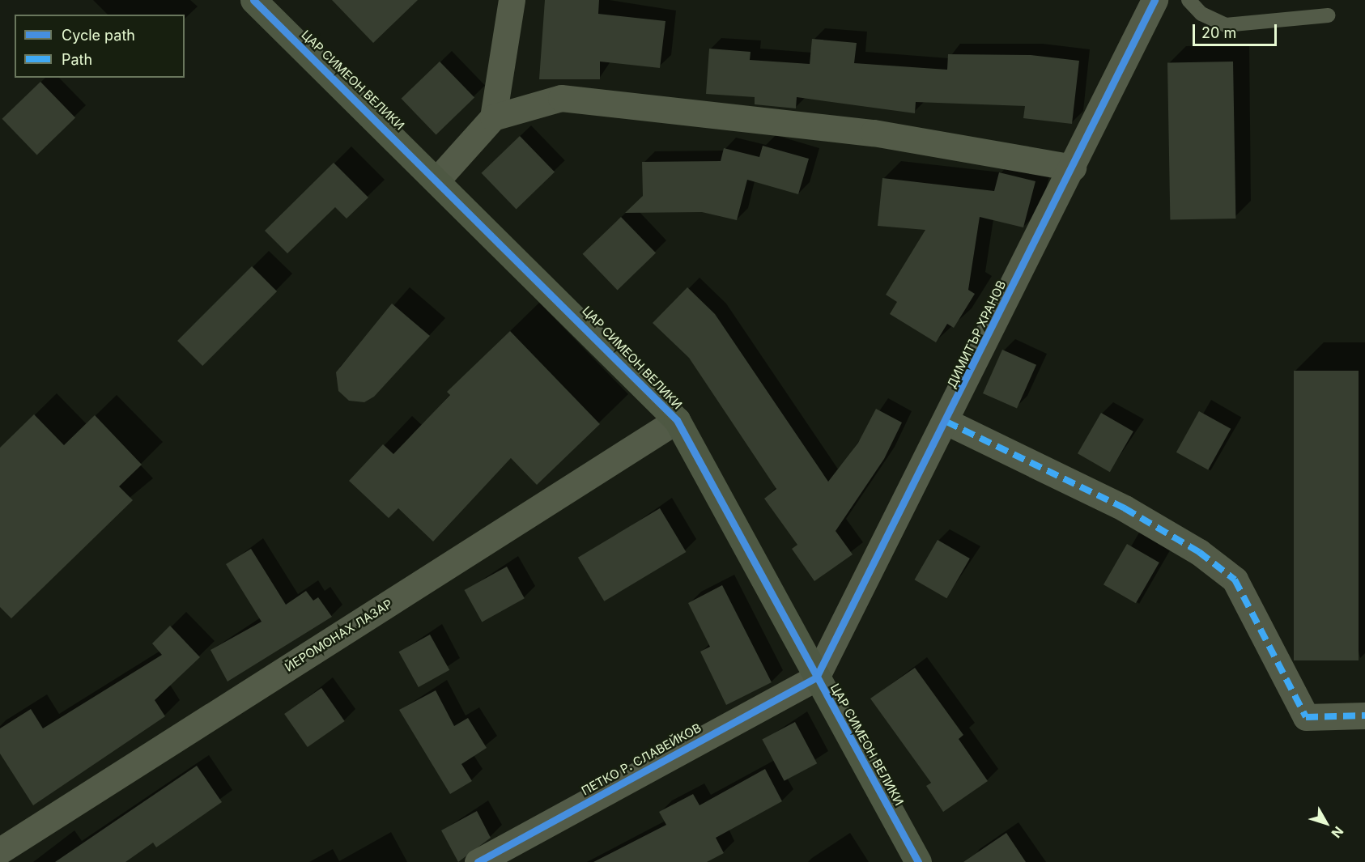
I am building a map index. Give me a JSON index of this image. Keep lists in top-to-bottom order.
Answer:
{
  "streets": {
    "main road": ["ЦАР СИМЕОН ВЕЛИКИ"],
    "street": ["ДИМИТЪР ХРАНОВ", "ЙЕРОМОНАХ ЛАЗАР", "ПЕТКО Р. СЛАВЕЙКОВ"]
  },
  "crossings": [
    ["ЦАР СИМЕОН ВЕЛИКИ", "ДИМИТЪР ХРАНОВ"],
    ["ЦАР СИМЕОН ВЕЛИКИ", "ЙЕРОМОНАХ ЛАЗАР"],
    ["ЦАР СИМЕОН ВЕЛИКИ", "ПЕТКО Р. СЛАВЕЙКОВ"],
    ["ДИМИТЪР ХРАНОВ", "ПЕТКО Р. СЛАВЕЙКОВ"]
  ],
  "legend": ["Cycle path", "Path"],
  "scale_bar": "20 m",
  "north": "bottom right"
}
